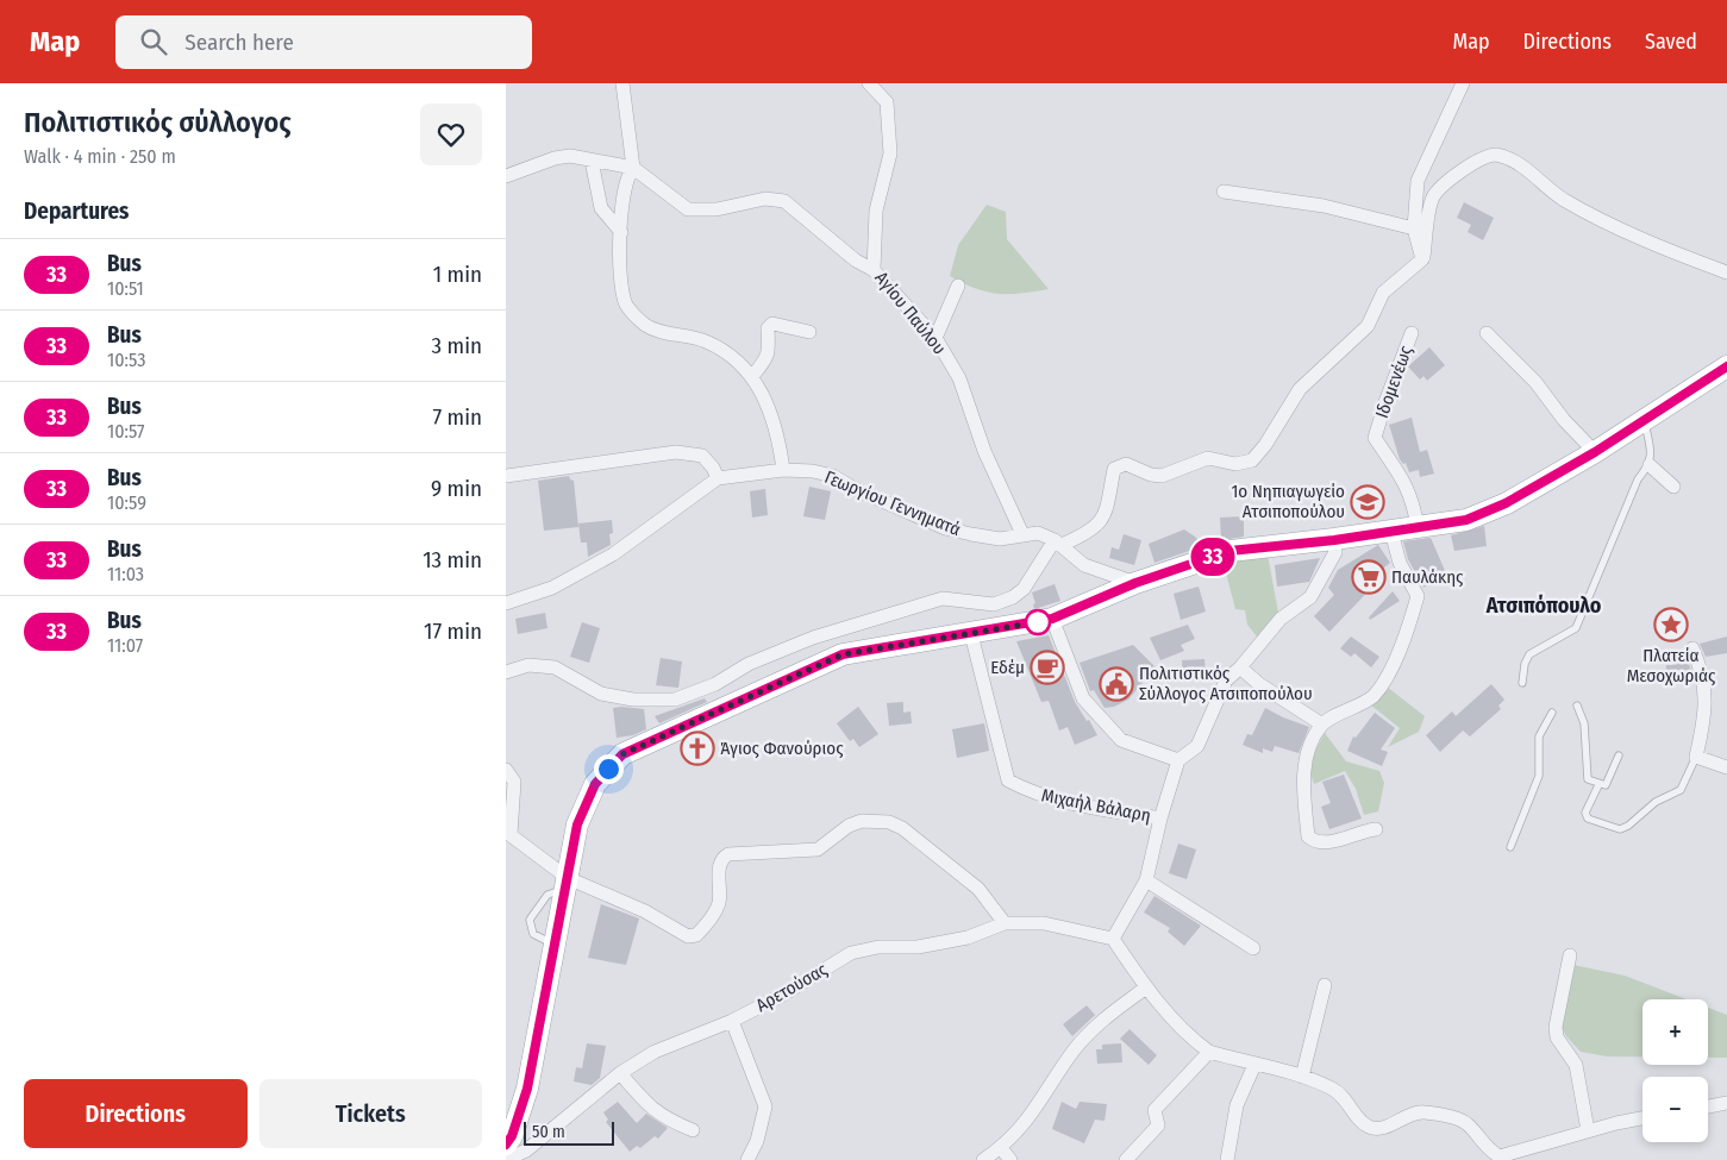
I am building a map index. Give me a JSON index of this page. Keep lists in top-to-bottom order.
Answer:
{
  "streets": {
    "street": [
      "Αγίου Παύλου",
      "Ιδομενέως",
      "Γεωργίου Γεννηματά",
      "Μιχαήλ Βάλαρη",
      "Αρετούσας"
    ]
  },
  "crossings": [
    ["Αγίου Παύλου", "Γεωργίου Γεννηματά"]
  ],
  "districts": ["Ατσιπόπουλο"],
  "places": {
    "school or university": ["1ο Νηπιαγωγείο Ατσιποπούλου"],
    "supermarket": ["Παυλάκης"],
    "place": ["Πλατεία Μεσοχωριάς"],
    "cafe": ["Εδέμ"],
    "public building": ["Πολιτιστικός Σύλλογος Ατσιποπούλου"],
    "church": ["Άγιος Φανούριος"]
  },
  "lines": ["bus line 33"],
  "scale_bar": "50 m",
  "page": {
    "header": "Map",
    "search": "Search here",
    "nav": ["Map", "Directions", "Saved"],
    "heading": [
      ["Πολιτιστικός σύλλογος", "Walk · 4 min · 250 m"],
      "Departures"
    ],
    "on_map": "33",
    "list": [
      {
        "mark": "33",
        "name": "Bus",
        "note": "10:51",
        "value": "1 min"
      },
      {
        "mark": "33",
        "name": "Bus",
        "note": "10:53",
        "value": "3 min"
      },
      {
        "mark": "33",
        "name": "Bus",
        "note": "10:57",
        "value": "7 min"
      },
      {
        "mark": "33",
        "name": "Bus",
        "note": "10:59",
        "value": "9 min"
      },
      {
        "mark": "33",
        "name": "Bus",
        "note": "11:03",
        "value": "13 min"
      },
      {
        "mark": "33",
        "name": "Bus",
        "note": "11:07",
        "value": "17 min"
      }
    ],
    "map_buttons": ["+", "−"],
    "buttons": ["Directions", "Tickets"],
    "scale": "50 m"
  }
}
